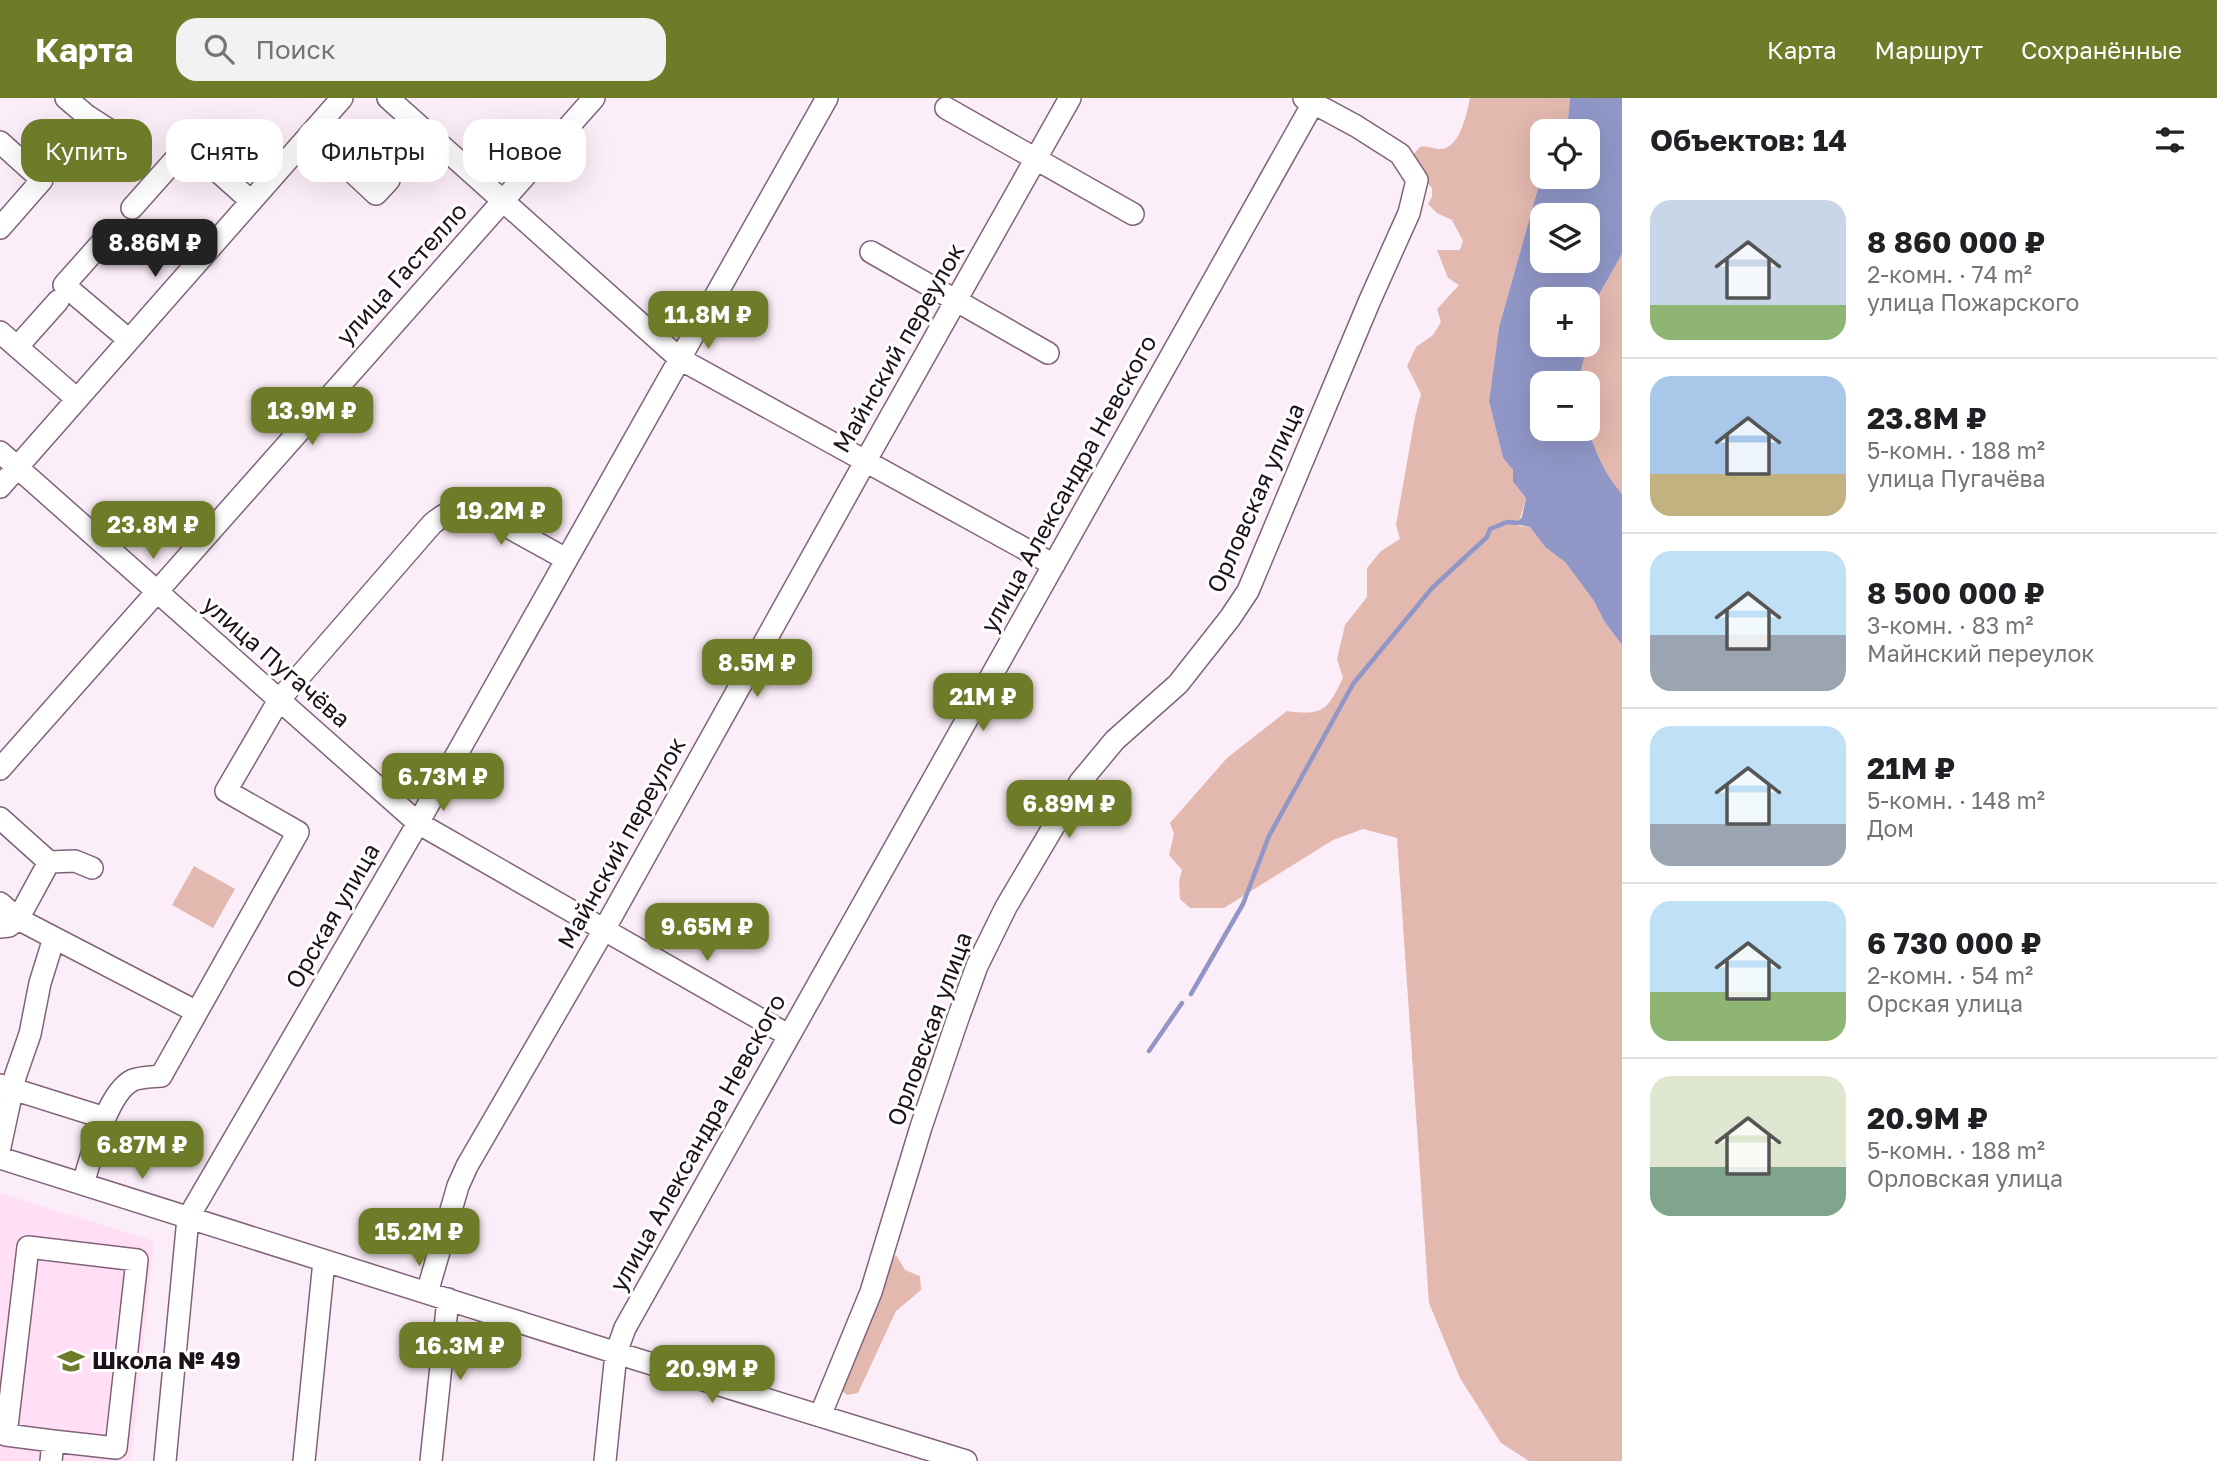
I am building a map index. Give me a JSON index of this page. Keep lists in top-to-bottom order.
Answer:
{
  "streets": {
    "street": [
      "улица Гастелло",
      "Майнский переулок",
      "улица Александра Невского",
      "Орловская улица",
      "улица Пугачёва",
      "Орская улица"
    ]
  },
  "crossings": [
    ["улица Гастелло", "улица Пугачёва"],
    ["Майнский переулок", "улица Пугачёва"],
    ["улица Александра Невского", "Орловская улица"],
    ["улица Александра Невского", "улица Пугачёва"],
    ["улица Пугачёва", "Орская улица"]
  ],
  "places": {
    "school or university": ["Школа № 49"]
  },
  "page": {
    "header": "Карта",
    "search": "Поиск",
    "nav": ["Карта", "Маршрут", "Сохранённые"],
    "heading": "Объектов: 14",
    "map_buttons": ["+", "−"],
    "chip": [
      "Купить",
      "Снять",
      "Фильтры",
      "Новое"
    ],
    "list": [
      {
        "name": "8 860 000 ₽",
        "note": "2-комн. · 74 m² · улица Пожарского"
      },
      {
        "name": "23.8M ₽",
        "note": "5-комн. · 188 m² · улица Пугачёва"
      },
      {
        "name": "8 500 000 ₽",
        "note": "3-комн. · 83 m² · Майнский переулок"
      },
      {
        "name": "21M ₽",
        "note": "5-комн. · 148 m² · Дом"
      },
      {
        "name": "6 730 000 ₽",
        "note": "2-комн. · 54 m² · Орская улица"
      },
      {
        "name": "20.9M ₽",
        "note": "5-комн. · 188 m² · Орловская улица"
      }
    ],
    "price": [
      "8.86M ₽",
      "11.8M ₽",
      "13.9M ₽",
      "19.2M ₽",
      "23.8M ₽",
      "8.5M ₽",
      "21M ₽",
      "6.73M ₽",
      "6.89M ₽",
      "9.65M ₽",
      "6.87M ₽",
      "15.2M ₽",
      "16.3M ₽",
      "20.9M ₽"
    ]
  }
}
